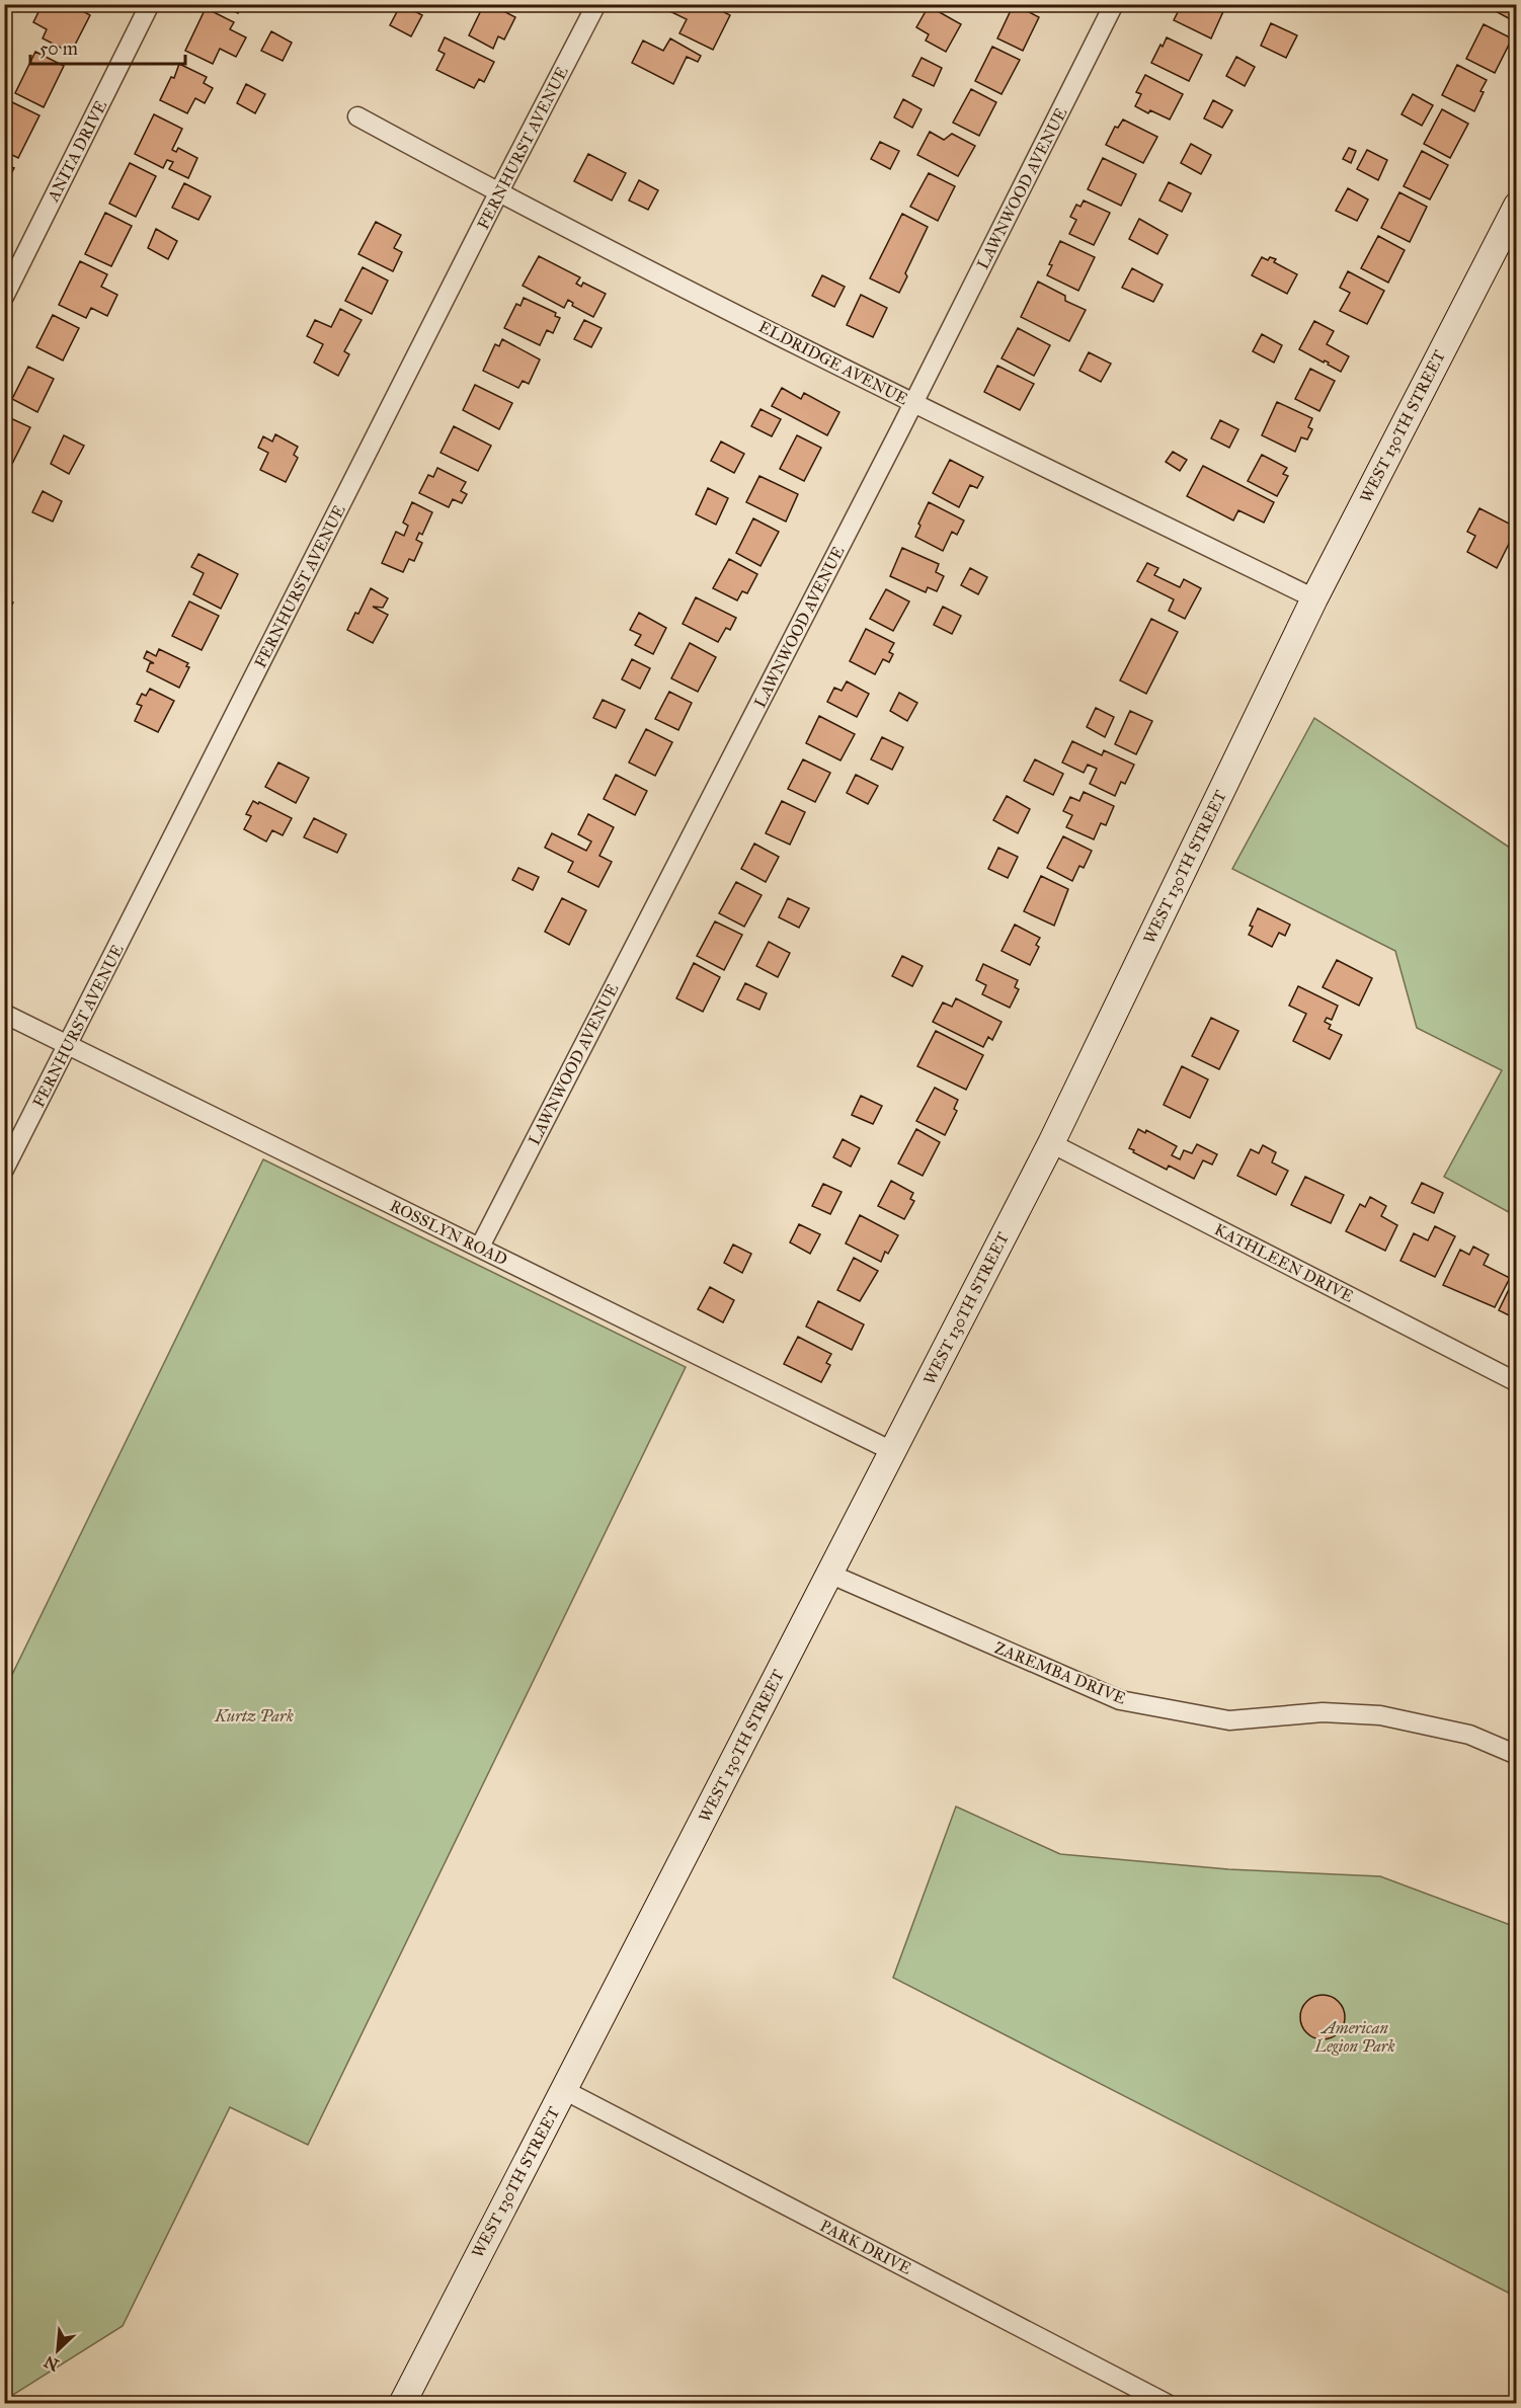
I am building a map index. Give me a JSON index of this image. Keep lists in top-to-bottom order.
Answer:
{
  "streets": {
    "main road": ["WEST 130TH STREET"],
    "street": [
      "FERNHURST AVENUE",
      "ANITA DRIVE",
      "LAWNWOOD AVENUE",
      "ELDRIDGE AVENUE",
      "ROSSLYN ROAD",
      "KATHLEEN DRIVE",
      "ZAREMBA DRIVE",
      "PARK DRIVE"
    ]
  },
  "crossings": [
    ["FERNHURST AVENUE", "ELDRIDGE AVENUE"],
    ["FERNHURST AVENUE", "ROSSLYN ROAD"],
    ["LAWNWOOD AVENUE", "ELDRIDGE AVENUE"],
    ["LAWNWOOD AVENUE", "ROSSLYN ROAD"],
    ["ELDRIDGE AVENUE", "WEST 130TH STREET"],
    ["WEST 130TH STREET", "ROSSLYN ROAD"],
    ["WEST 130TH STREET", "KATHLEEN DRIVE"],
    ["WEST 130TH STREET", "ZAREMBA DRIVE"],
    ["WEST 130TH STREET", "PARK DRIVE"]
  ],
  "parks": ["Kurtz Park", "American Legion Park"],
  "scale_bar": "50 m",
  "north": "bottom left"
}
